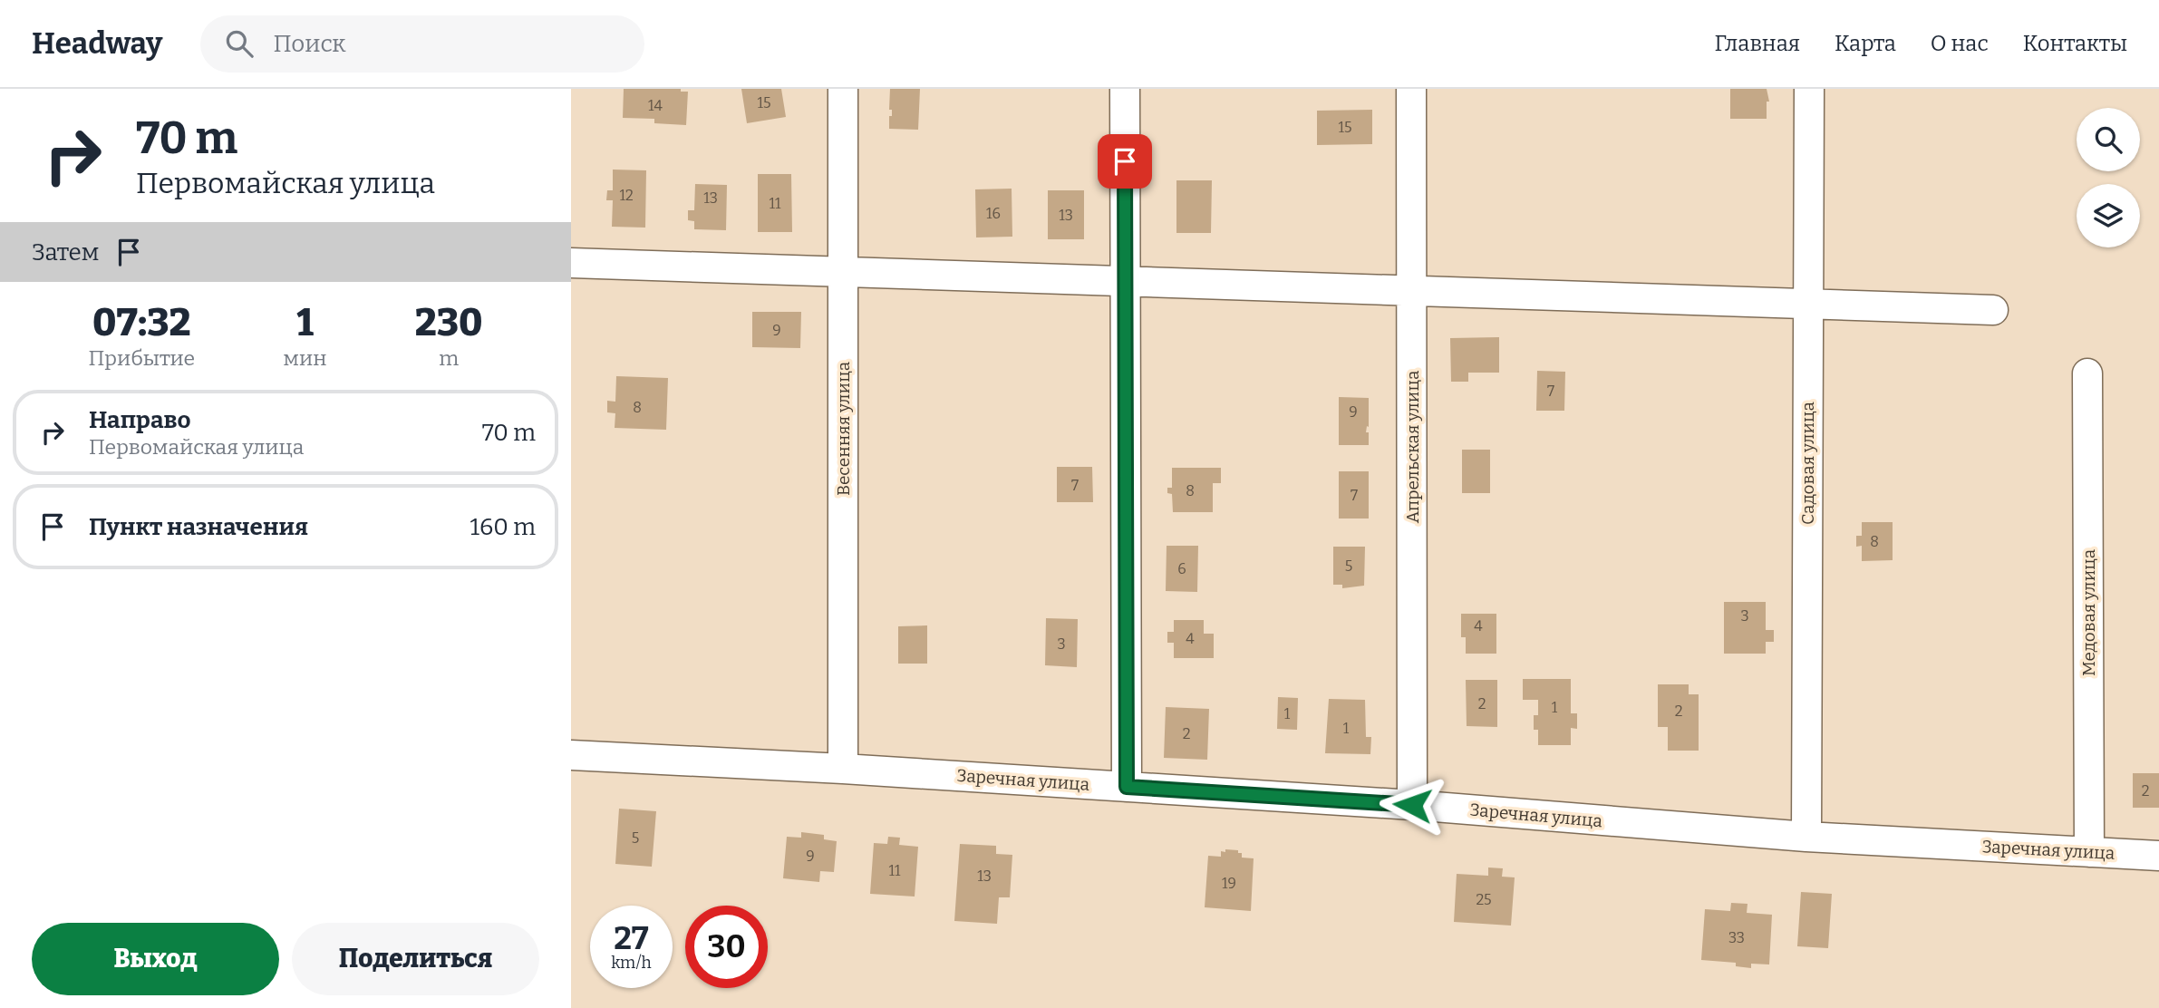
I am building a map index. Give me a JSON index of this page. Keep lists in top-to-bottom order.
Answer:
{
  "streets": {
    "street": [
      "Весенняя улица",
      "Апрельская улица",
      "Садовая улица",
      "Медовая улица",
      "Заречная улица"
    ]
  },
  "crossings": [
    ["Весенняя улица", "Заречная улица"],
    ["Апрельская улица", "Заречная улица"],
    ["Садовая улица", "Заречная улица"],
    ["Медовая улица", "Заречная улица"]
  ],
  "house_numbers": [
    "15",
    "14",
    "15",
    "12",
    "13",
    "11",
    "16",
    "13",
    "9",
    "7",
    "8",
    "9",
    "7",
    "8",
    "7",
    "8",
    "5",
    "6",
    "3",
    "4",
    "4",
    "3",
    "2",
    "1",
    "2",
    "1",
    "1",
    "2",
    "2",
    "5",
    "9",
    "11",
    "13",
    "19",
    "25",
    "33"
  ],
  "page": {
    "header": "Headway",
    "search": "Поиск",
    "nav": [
      "Главная",
      "Карта",
      "О нас",
      "Контакты"
    ],
    "turn": ["70 m", "Первомайская улица"],
    "then": "Затем",
    "eta": [
      "07:32",
      "Прибытие",
      "1",
      "мин",
      "230",
      "m"
    ],
    "list": [
      {
        "name": "Направо",
        "note": "Первомайская улица",
        "value": "70 m"
      },
      {
        "name": "Пункт назначения",
        "value": "160 m"
      }
    ],
    "speed": "27 km/h",
    "limit": "30",
    "buttons": ["Выход", "Поделиться"]
  }
}
